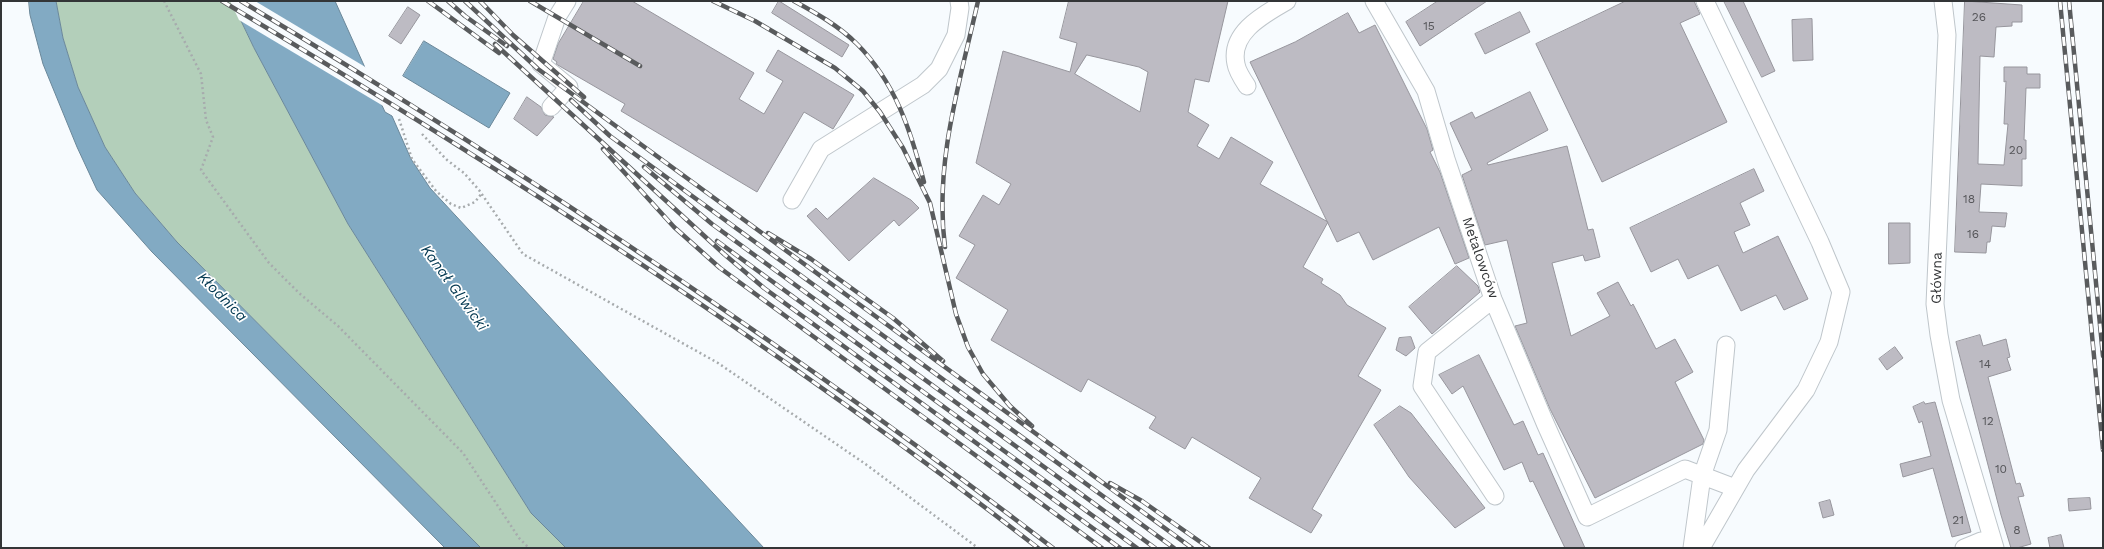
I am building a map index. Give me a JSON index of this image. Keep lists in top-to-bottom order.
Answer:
{
  "streets": {
    "street": ["Metalowców", "Główna"]
  },
  "water": ["Kanał Gliwicki", "Kłodnica"],
  "house_numbers": [
    "26",
    "15",
    "20",
    "18",
    "16",
    "14",
    "12",
    "10",
    "21",
    "8"
  ]
}
